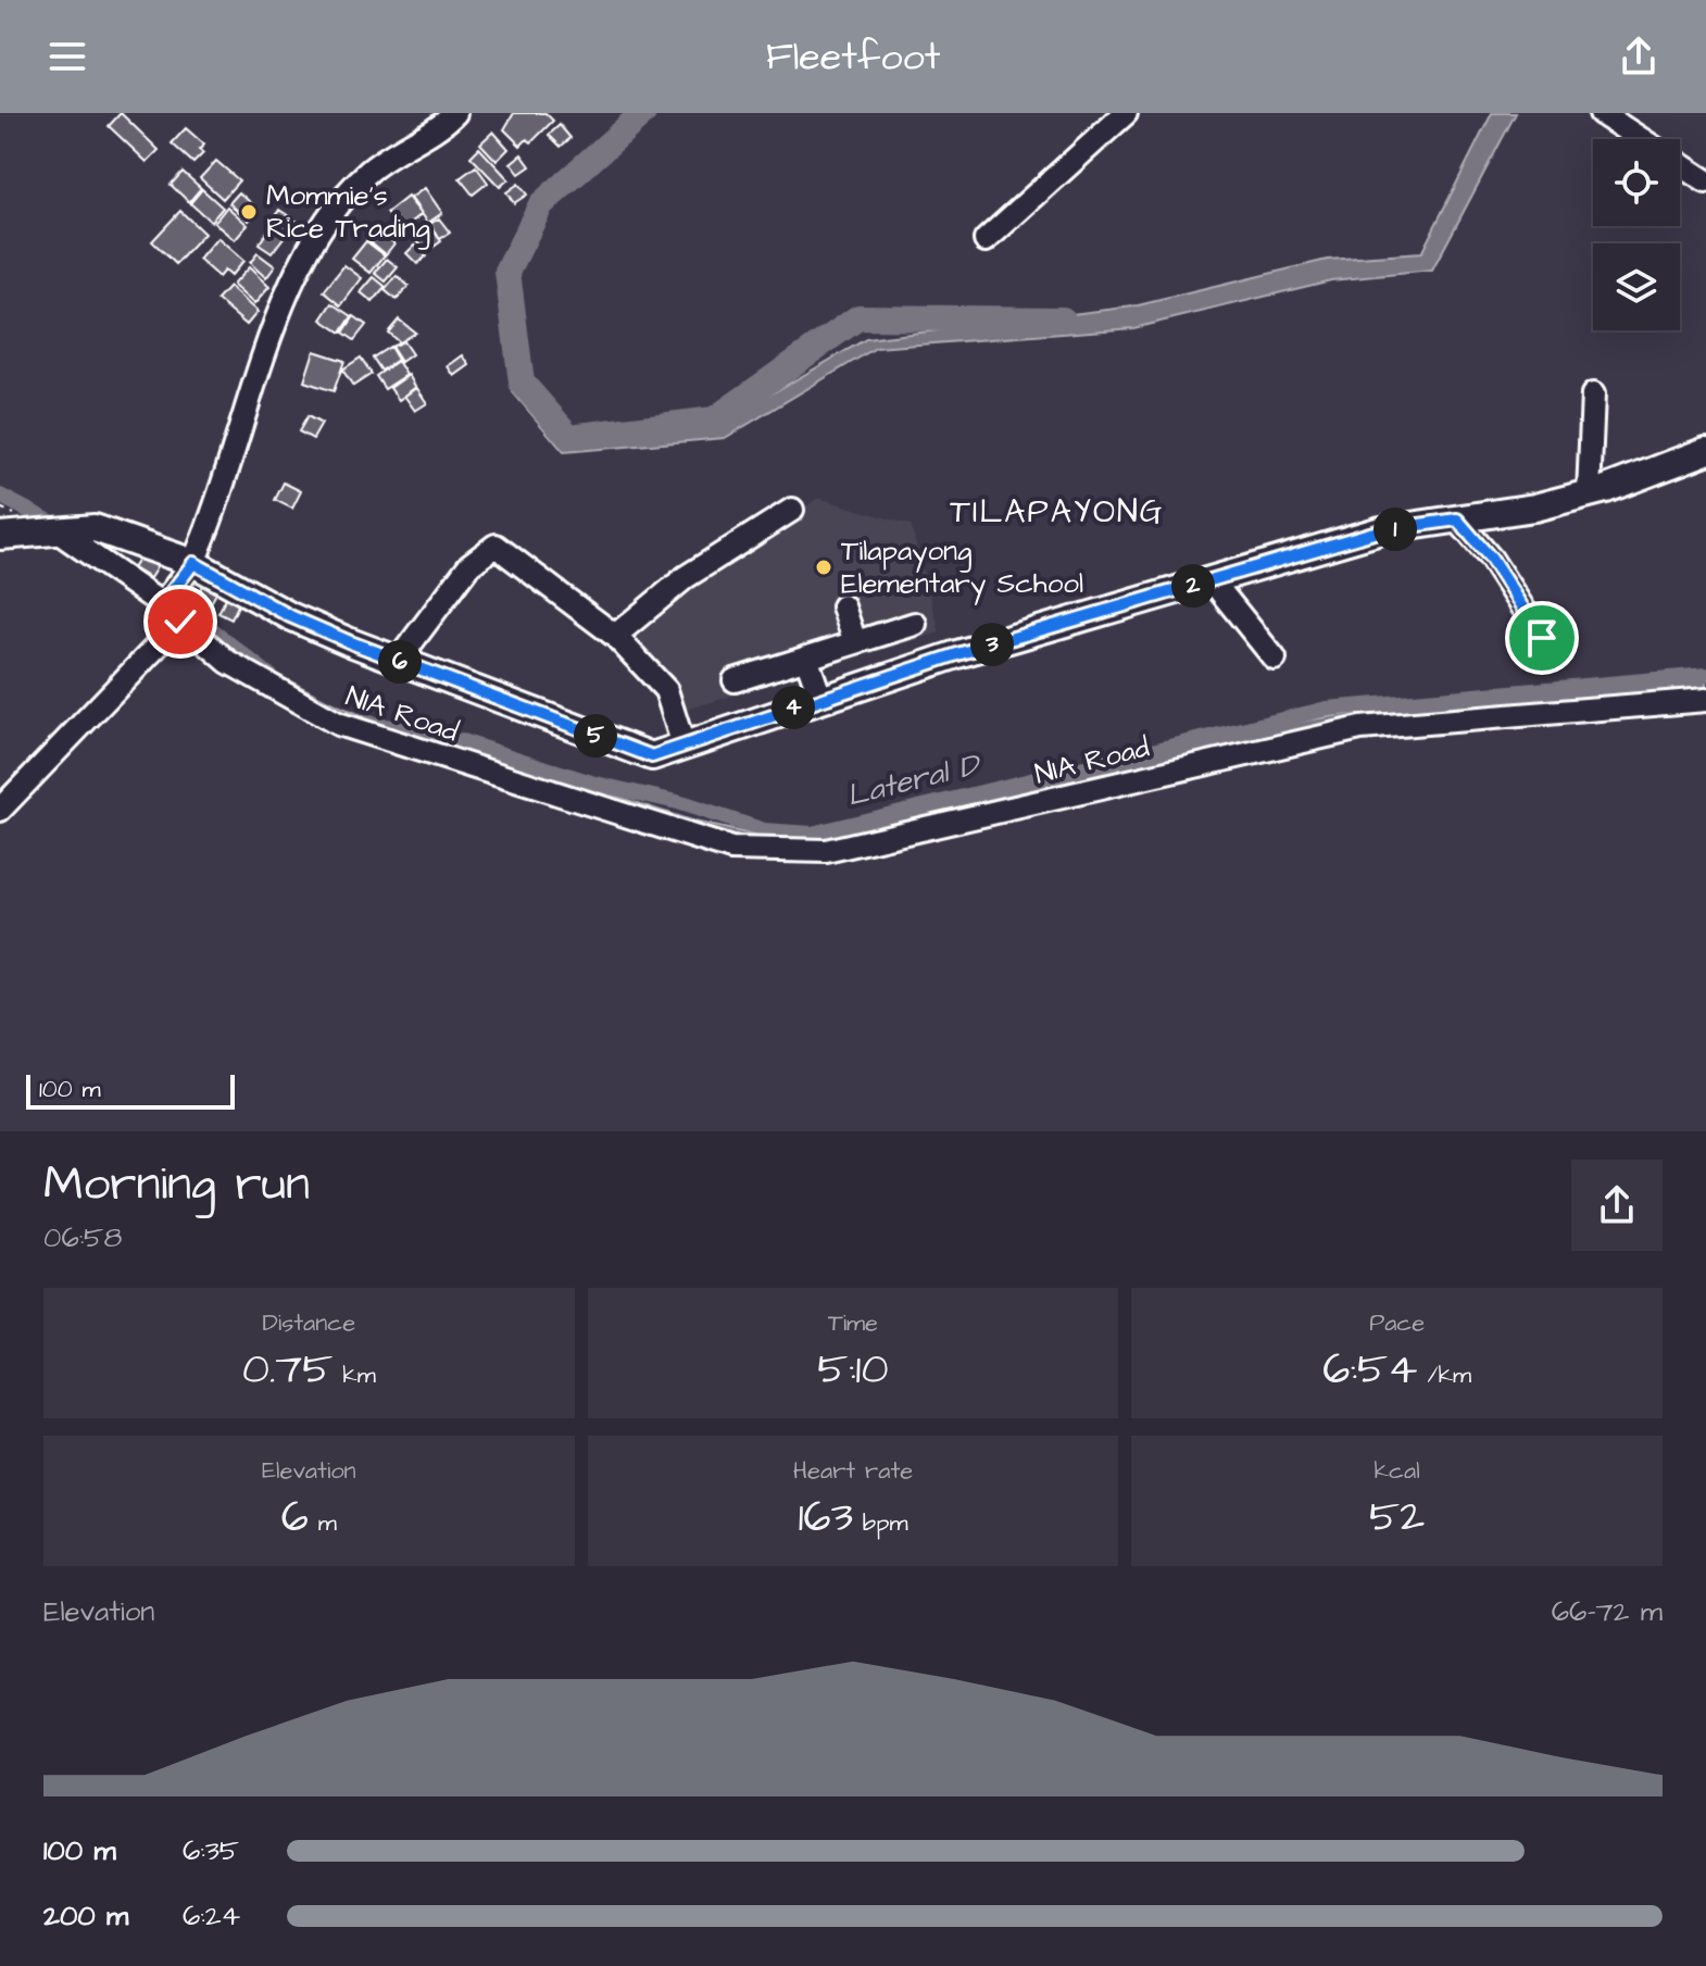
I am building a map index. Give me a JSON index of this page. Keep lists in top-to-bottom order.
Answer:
{
  "streets": {
    "street": ["NIA Road"]
  },
  "districts": ["TILAPAYONG"],
  "water": ["Lateral D"],
  "places": ["Mommie's Rice Trading", "Tilapayong Elementary School"],
  "scale_bar": "100 m",
  "page": {
    "header": "Fleetfoot",
    "pins": [
      "1",
      "2",
      "3",
      "6",
      "4",
      "5"
    ],
    "scale": "100 m",
    "heading": ["Morning run", "06:58"],
    "stats": [
      ["Distance", "0.75 km"],
      ["Time", "5:10"],
      ["Pace", "6:54 /km"],
      ["Elevation", "6 m"],
      ["Heart rate", "163 bpm"],
      ["kcal", "52"]
    ],
    "chart": ["Elevation", "66–72 m"],
    "list": [
      {
        "name": "100 m",
        "note": "6:35"
      },
      {
        "name": "200 m",
        "note": "6:24"
      }
    ]
  }
}
